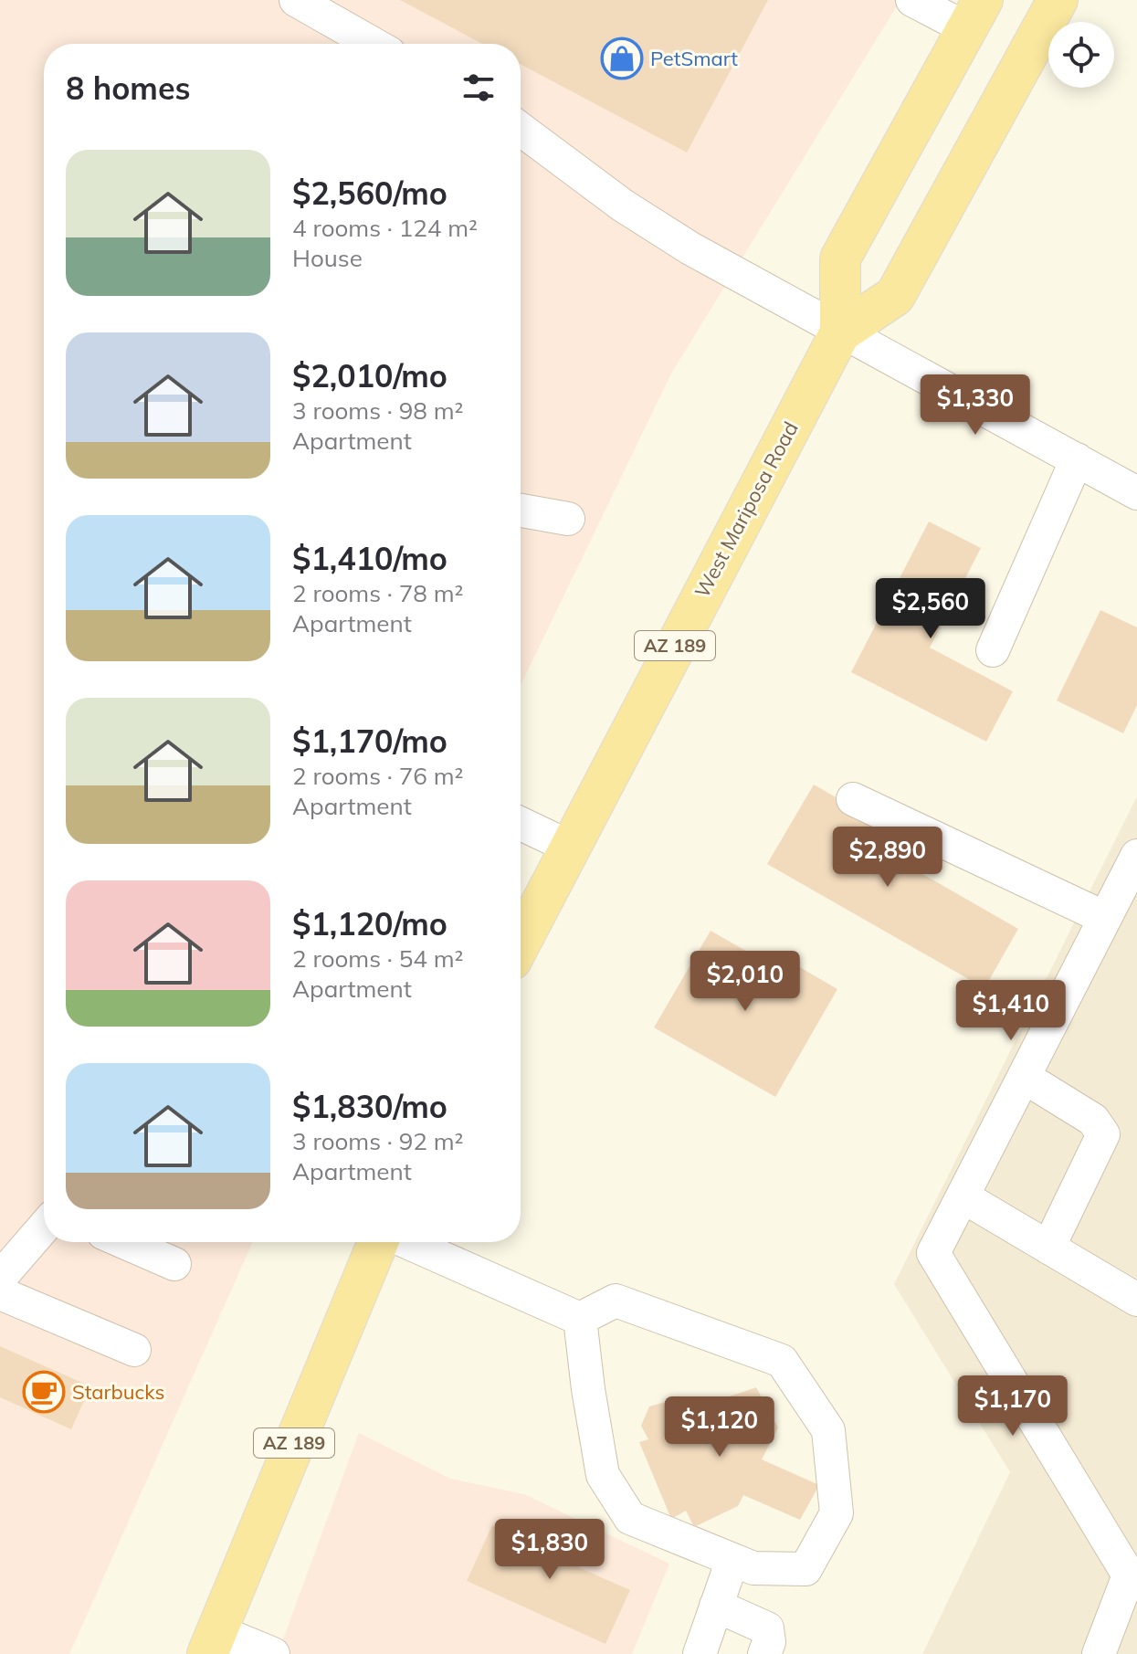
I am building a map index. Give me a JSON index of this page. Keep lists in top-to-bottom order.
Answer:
{
  "streets": {
    "main road": ["West Mariposa Road", "AZ 189"]
  },
  "places": {
    "shop": ["PetSmart"],
    "cafe": ["Starbucks"]
  },
  "page": {
    "heading": "8 homes",
    "list": [
      {
        "name": "$2,560/mo",
        "note": "4 rooms · 124 m² · House"
      },
      {
        "name": "$2,010/mo",
        "note": "3 rooms · 98 m² · Apartment"
      },
      {
        "name": "$1,410/mo",
        "note": "2 rooms · 78 m² · Apartment"
      },
      {
        "name": "$1,170/mo",
        "note": "2 rooms · 76 m² · Apartment"
      },
      {
        "name": "$1,120/mo",
        "note": "2 rooms · 54 m² · Apartment"
      },
      {
        "name": "$1,830/mo",
        "note": "3 rooms · 92 m² · Apartment"
      }
    ],
    "price": [
      "$1,330",
      "$2,560",
      "$2,890",
      "$2,010",
      "$1,410",
      "$1,170",
      "$1,120",
      "$1,830"
    ]
  }
}
